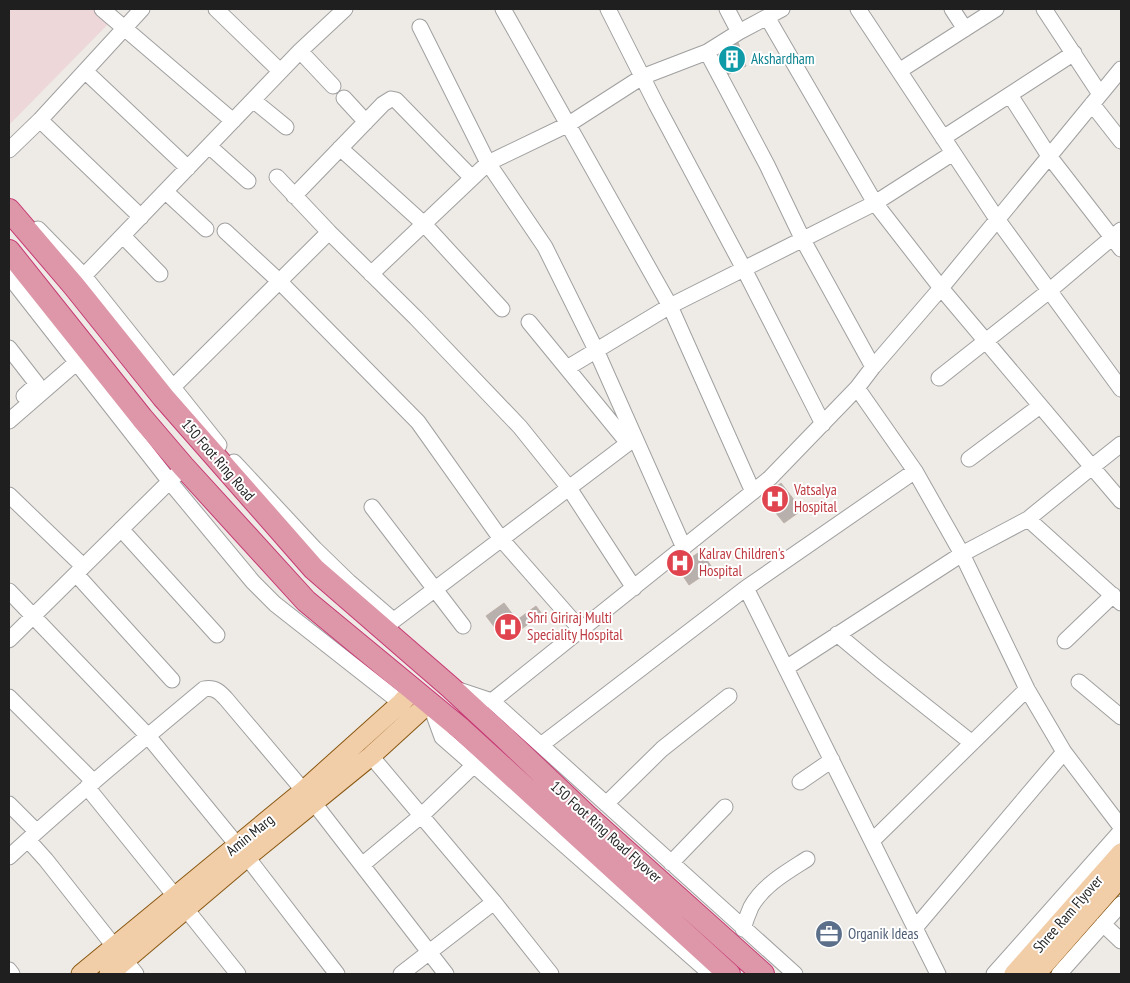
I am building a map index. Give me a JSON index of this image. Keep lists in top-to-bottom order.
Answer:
{
  "streets": {
    "highway": ["150 Foot Ring Road", "150 Foot Ring Road Flyover"],
    "main road": ["Amin Marg", "Shree Ram Flyover"]
  },
  "crossings": [
    ["150 Foot Ring Road", "150 Foot Ring Road Flyover"],
    ["150 Foot Ring Road", "Amin Marg"],
    ["150 Foot Ring Road Flyover", "Amin Marg"]
  ],
  "places": {
    "building": ["Akshardham"],
    "hospital": ["Vatsalya Hospital", "Kalrav Children's Hospital", "Shri Giriraj Multi Speciality Hospital"],
    "office": ["Organik Ideas"]
  }
}
